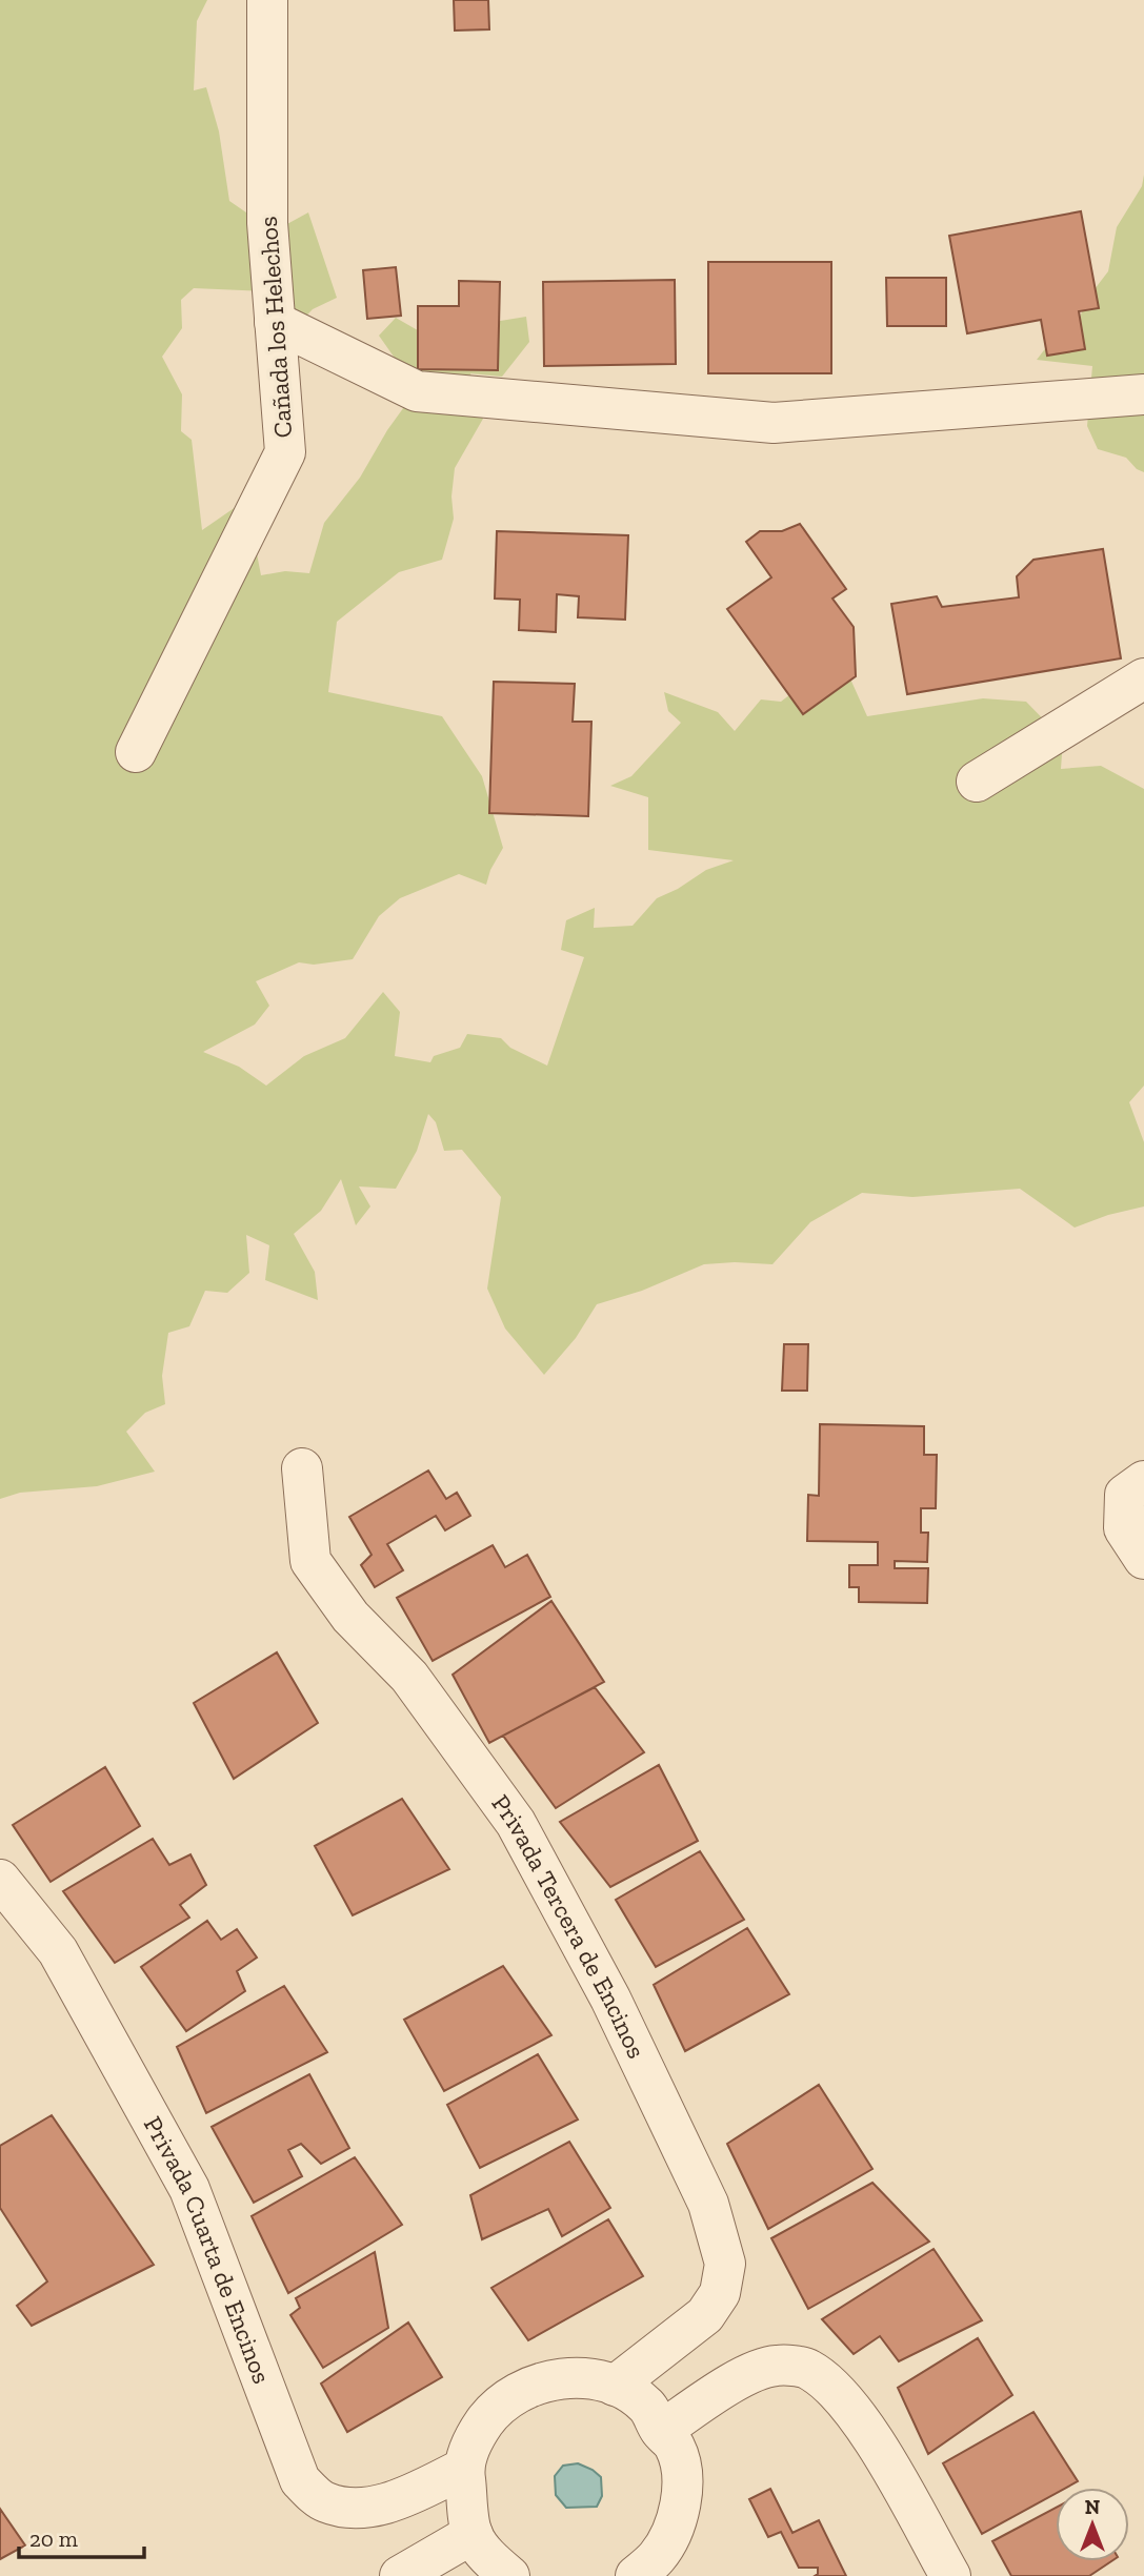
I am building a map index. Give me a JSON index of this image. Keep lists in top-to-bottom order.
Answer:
{
  "streets": {
    "street": ["Cañada los Helechos", "Privada Tercera de Encinos", "Privada Cuarta de Encinos"]
  },
  "scale_bar": "20 m",
  "north": "top"
}
